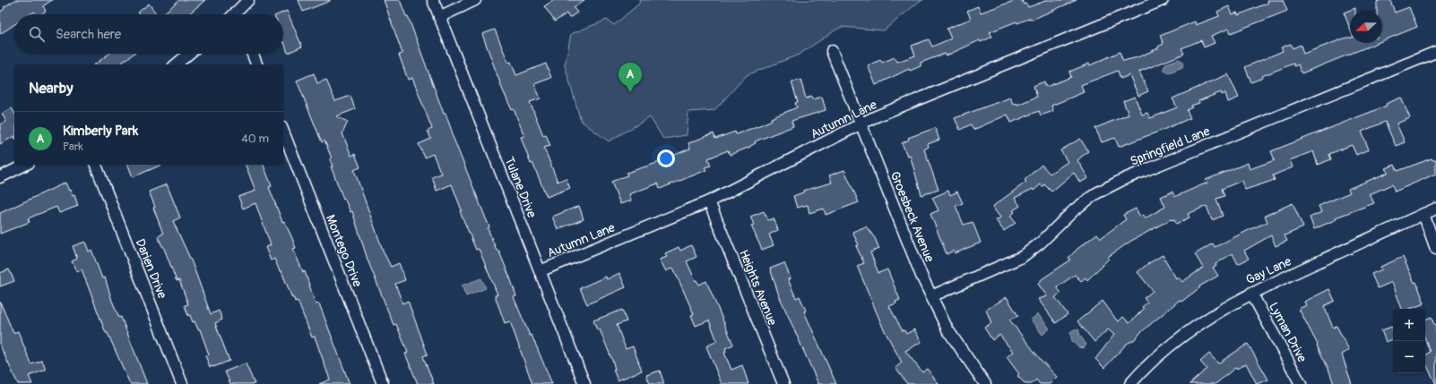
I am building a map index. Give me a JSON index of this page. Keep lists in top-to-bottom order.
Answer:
{
  "streets": {
    "street": [
      "Autumn Lane",
      "Springfield Lane",
      "Tulane Drive",
      "Groesbeck Avenue",
      "Montego Drive",
      "Darien Drive",
      "Gay Lane",
      "Heights Avenue",
      "Lyman Drive"
    ]
  },
  "crossings": [
    ["Autumn Lane", "Tulane Drive"],
    ["Autumn Lane", "Groesbeck Avenue"],
    ["Autumn Lane", "Heights Avenue"],
    ["Springfield Lane", "Groesbeck Avenue"],
    ["Gay Lane", "Lyman Drive"]
  ],
  "north": "left",
  "page": {
    "search": "Search here",
    "pins": "A",
    "heading": "Nearby",
    "list": [
      {
        "mark": "A",
        "name": "Kimberly Park",
        "note": "Park",
        "value": "40 m"
      }
    ],
    "map_buttons": ["+", "−"]
  }
}
